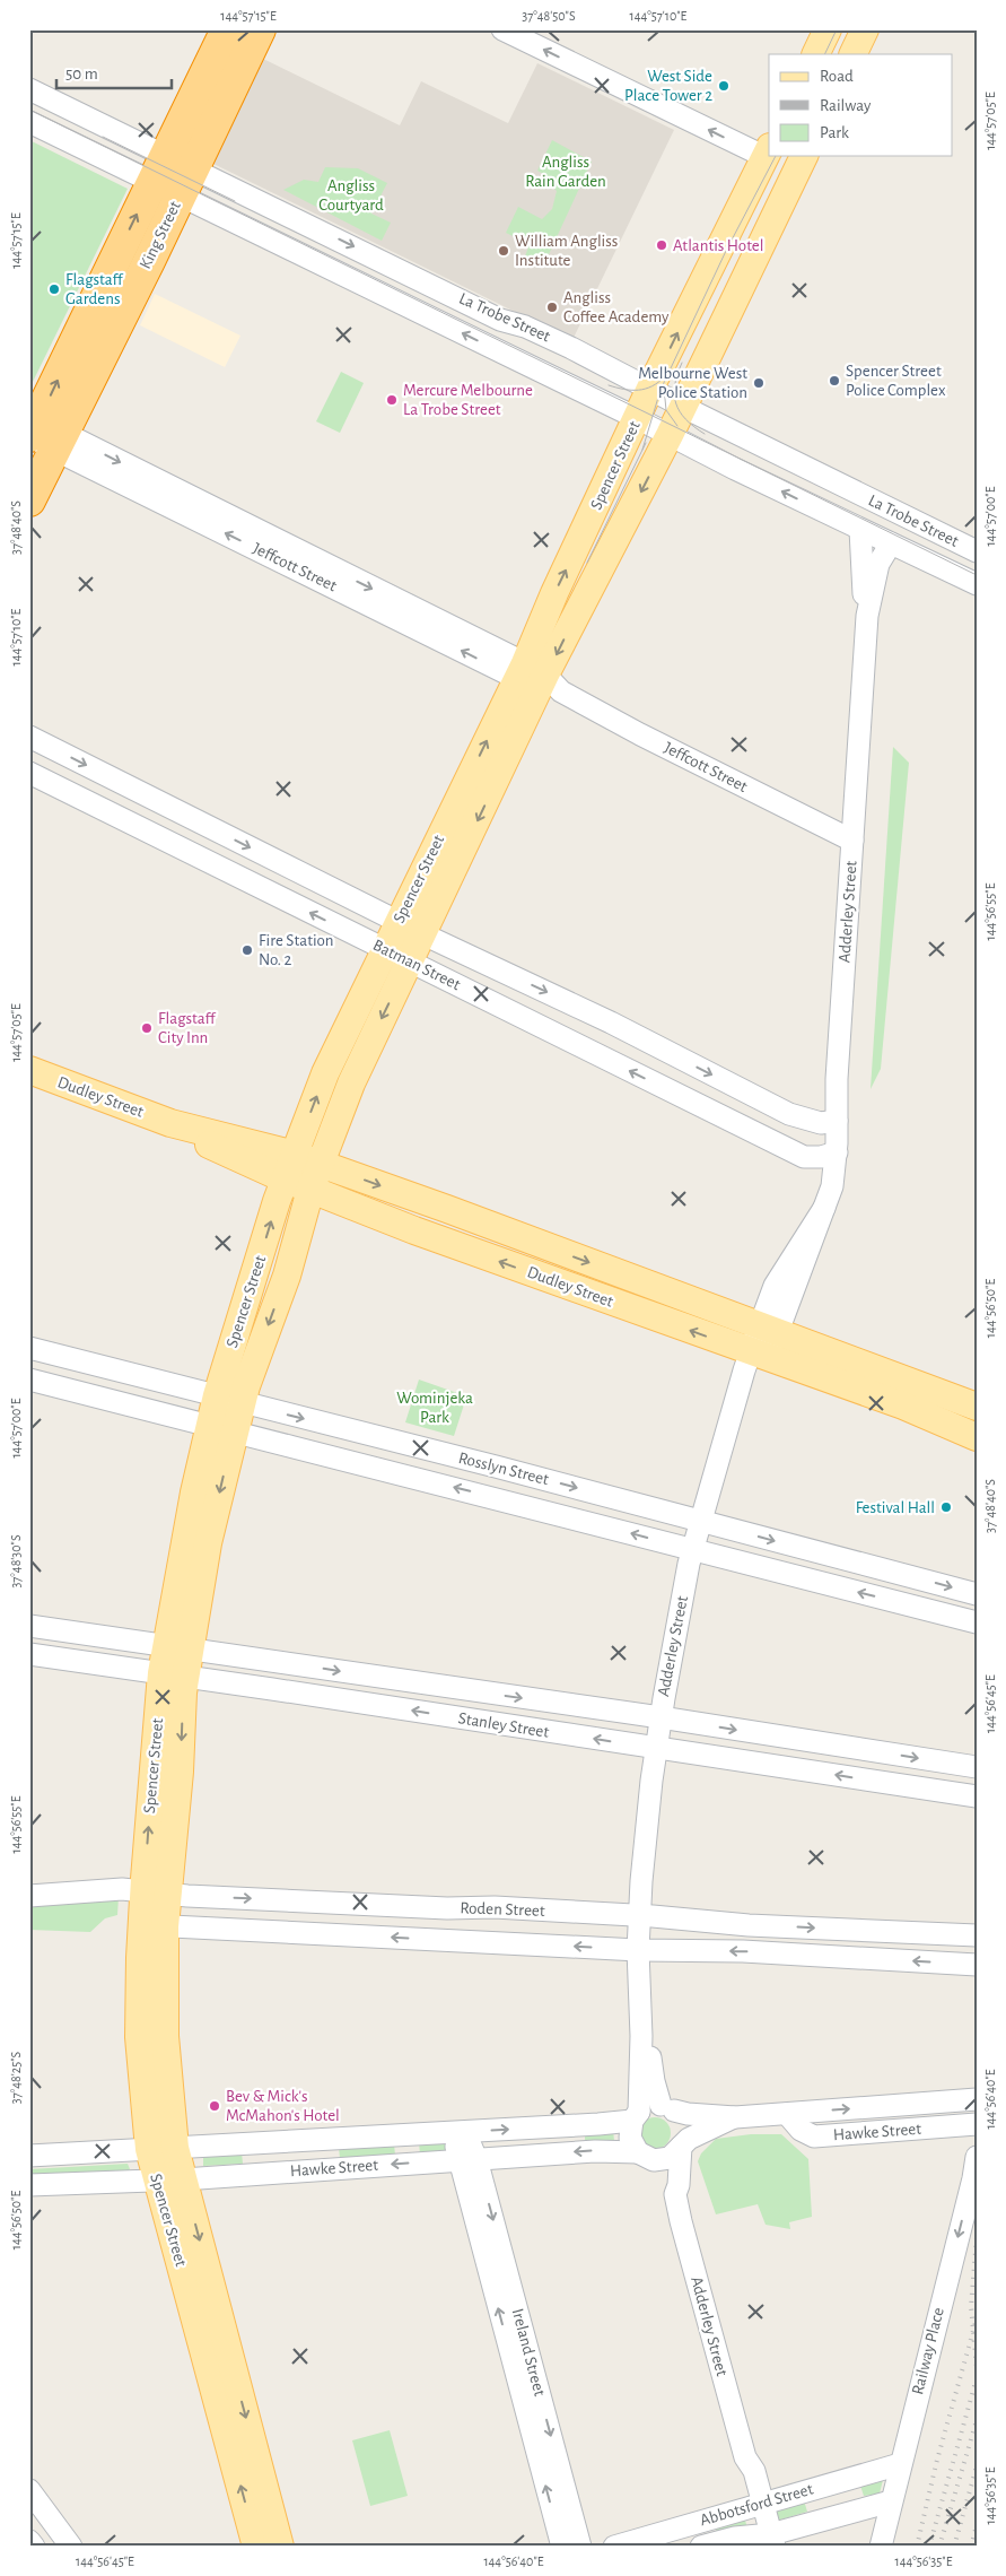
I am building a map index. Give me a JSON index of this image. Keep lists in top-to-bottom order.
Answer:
{
  "streets": {
    "highway": ["King Street"],
    "main road": ["Spencer Street", "Dudley Street"],
    "street": [
      "La Trobe Street",
      "Jeffcott Street",
      "Adderley Street",
      "Batman Street",
      "Rosslyn Street",
      "Stanley Street",
      "Roden Street",
      "Hawke Street",
      "Railway Place",
      "Ireland Street",
      "Abbotsford Street"
    ]
  },
  "crossings": [
    ["King Street", "La Trobe Street"],
    ["King Street", "Jeffcott Street"],
    ["La Trobe Street", "Spencer Street"],
    ["La Trobe Street", "Adderley Street"],
    ["Spencer Street", "Jeffcott Street"],
    ["Spencer Street", "Batman Street"],
    ["Spencer Street", "Dudley Street"],
    ["Spencer Street", "Rosslyn Street"],
    ["Spencer Street", "Stanley Street"],
    ["Spencer Street", "Roden Street"],
    ["Spencer Street", "Hawke Street"],
    ["Jeffcott Street", "Adderley Street"],
    ["Adderley Street", "Batman Street"],
    ["Adderley Street", "Dudley Street"],
    ["Adderley Street", "Rosslyn Street"],
    ["Adderley Street", "Stanley Street"],
    ["Adderley Street", "Roden Street"],
    ["Adderley Street", "Hawke Street"],
    ["Adderley Street", "Abbotsford Street"],
    ["Hawke Street", "Ireland Street"],
    ["Railway Place", "Abbotsford Street"]
  ],
  "one_way": ["Railway Place"],
  "parks": ["Angliss Rain Garden", "Angliss Courtyard", "Wominjeka Park"],
  "places": [
    "West Side Place Tower 2",
    "Atlantis Hotel",
    "William Angliss Institute",
    "Flagstaff Gardens",
    "Angliss Coffee Academy",
    "Spencer Street Police Complex",
    "Melbourne West Police Station",
    "Mercure Melbourne La Trobe Street",
    "Fire Station No. 2",
    "Flagstaff City Inn",
    "Festival Hall",
    "Bev & Mick's McMahon's Hotel"
  ],
  "legend": ["Road", "Railway", "Park"],
  "scale_bar": "50 m",
  "coordinates": [
    "144°57'15\"E",
    "37°48'50\"S",
    "144°57'10\"E",
    "144°57'05\"E",
    "144°57'00\"E",
    "37°48'40\"S",
    "144°56'55\"E",
    "144°56'50\"E",
    "37°48'30\"S",
    "144°56'45\"E",
    "37°48'25\"S",
    "144°56'40\"E",
    "144°56'35\"E"
  ]
}
